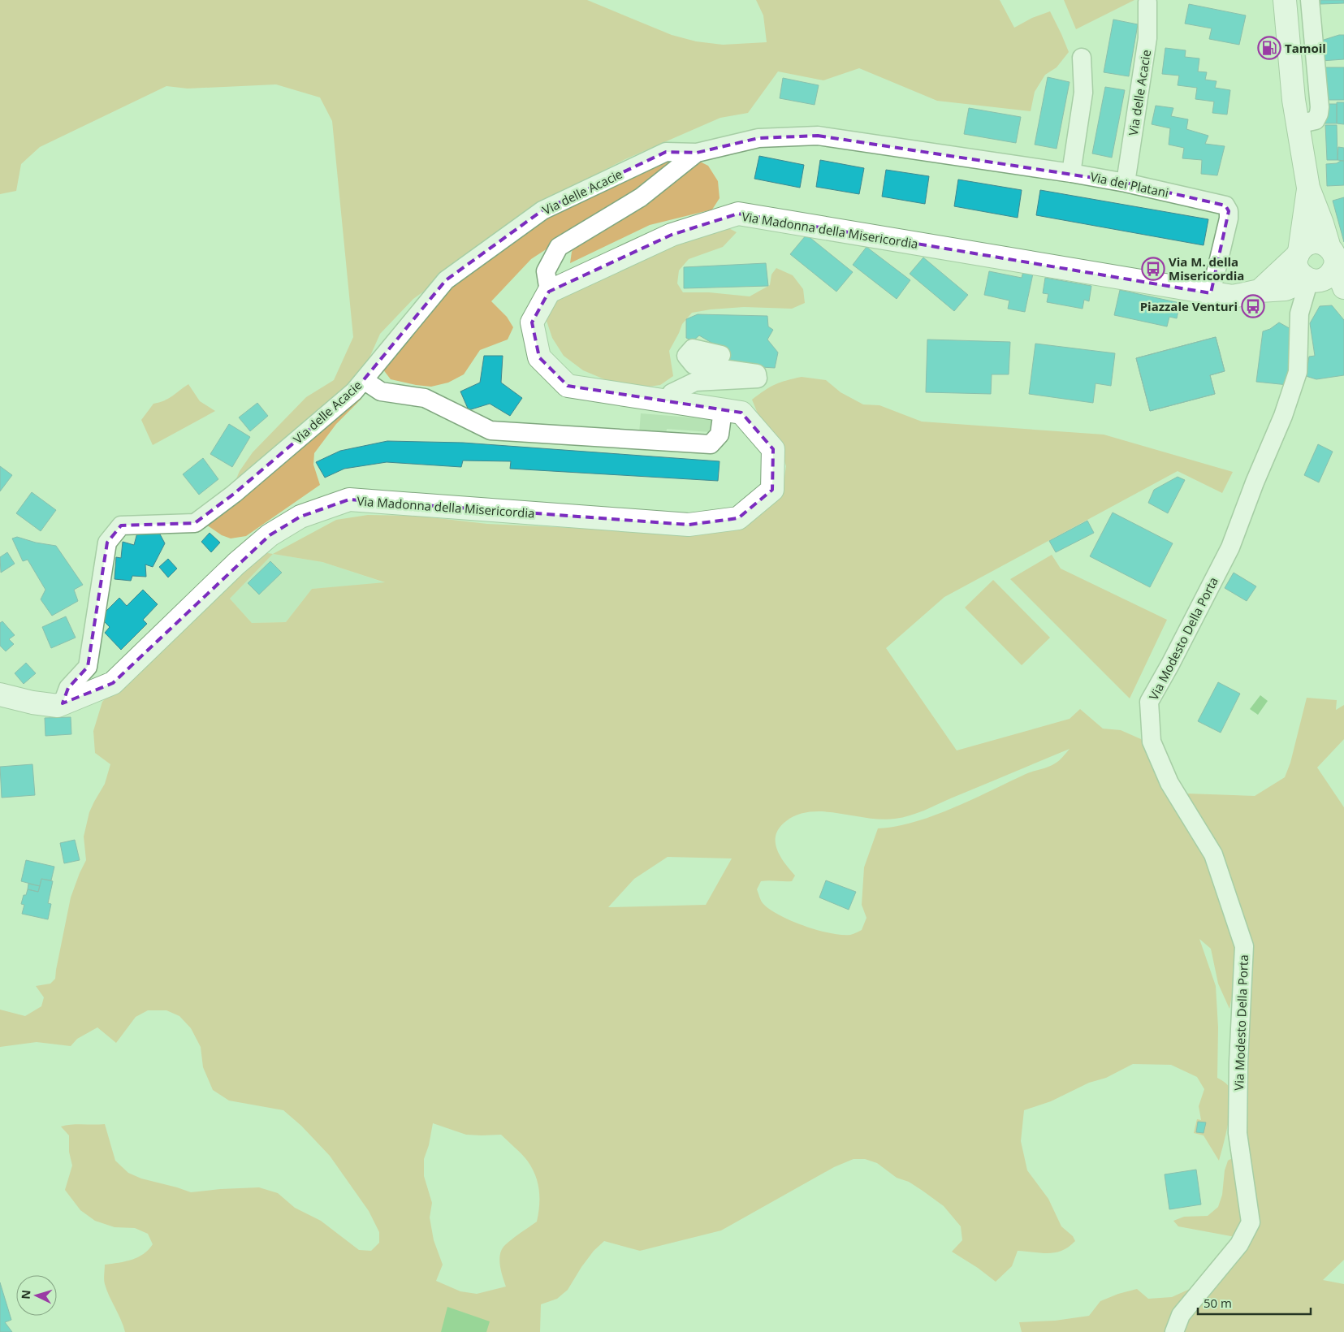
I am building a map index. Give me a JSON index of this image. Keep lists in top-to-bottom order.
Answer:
{
  "streets": {
    "main road": ["Via Madonna della Misericordia"],
    "street": ["Via delle Acacie", "Via dei Platani", "Via Modesto Della Porta"]
  },
  "crossings": [
    ["Via delle Acacie", "Via dei Platani"],
    ["Via delle Acacie", "Via Madonna della Misericordia"],
    ["Via dei Platani", "Via Madonna della Misericordia"],
    ["Via Madonna della Misericordia", "Via Modesto Della Porta"]
  ],
  "places": {
    "fuel station": ["Tamoil"],
    "bus stop": ["Via M. della Misericordia", "Piazzale Venturi"]
  },
  "scale_bar": "50 m",
  "north": "left"
}
